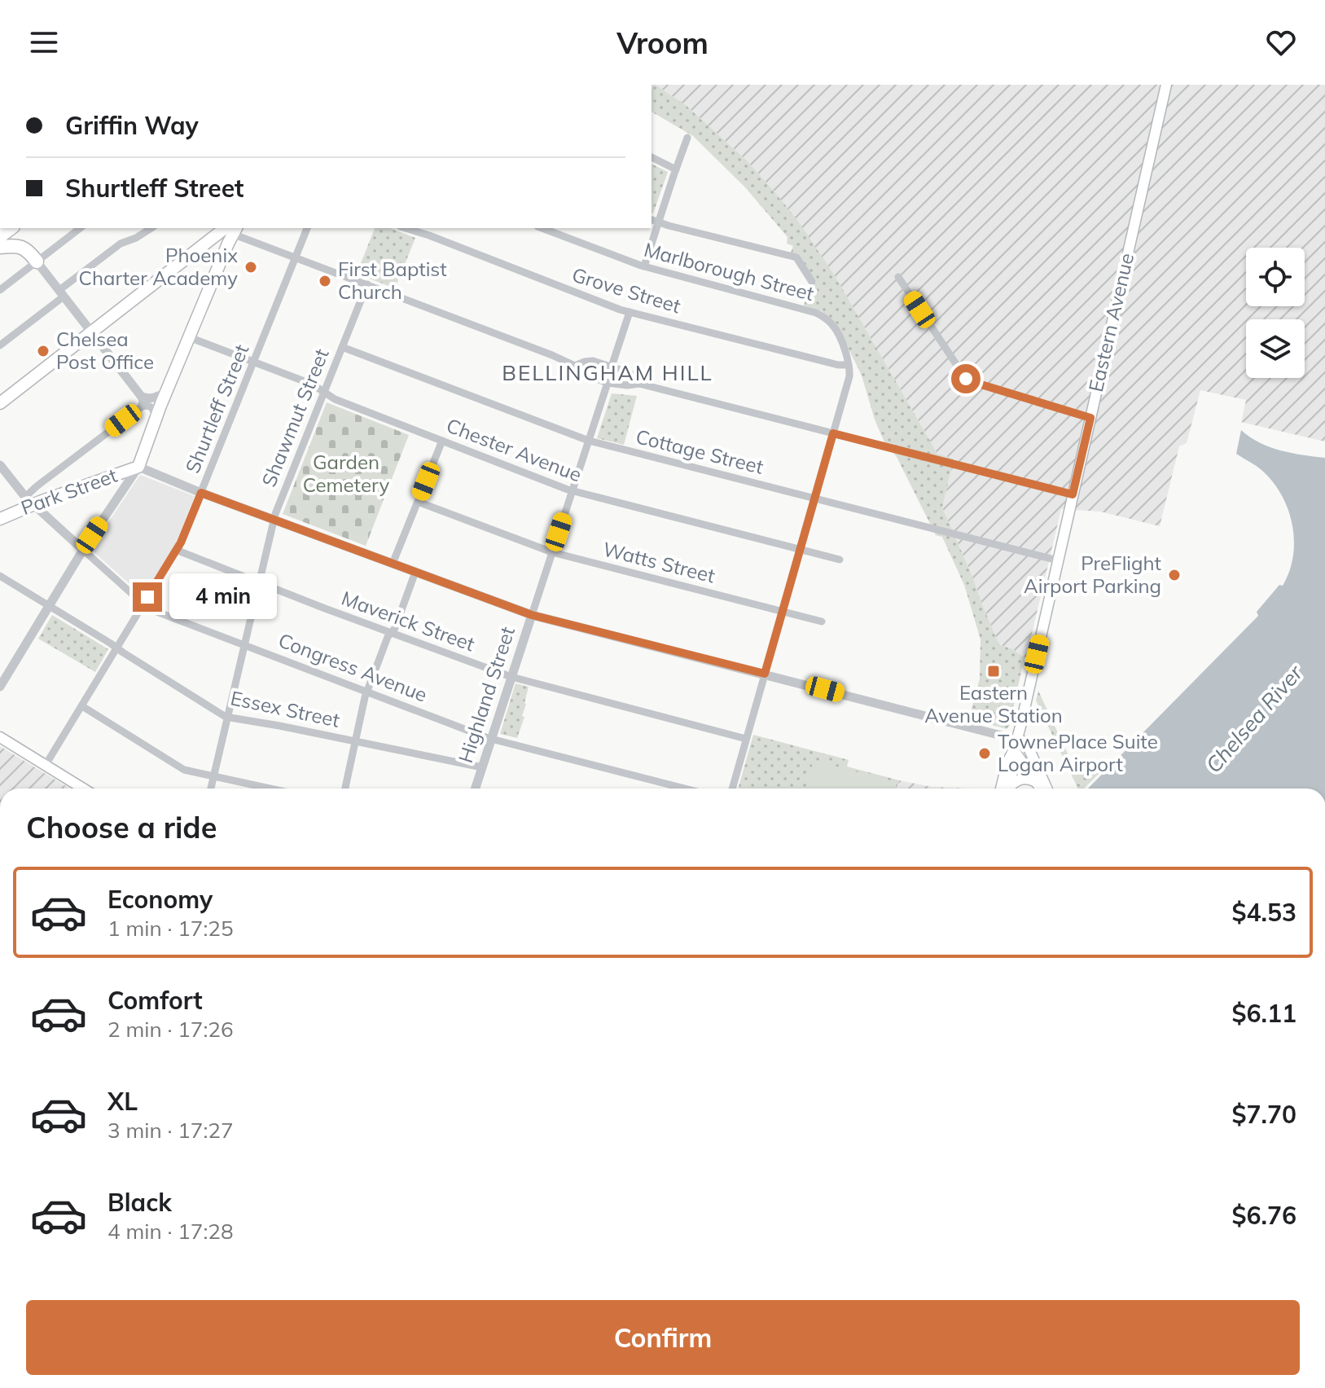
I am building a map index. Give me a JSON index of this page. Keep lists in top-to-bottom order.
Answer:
{
  "streets": {
    "main road": ["Eastern Avenue", "Park Street"],
    "street": [
      "Marlborough Street",
      "Grove Street",
      "Shurtleff Street",
      "Shawmut Street",
      "Chester Avenue",
      "Cottage Street",
      "Watts Street",
      "Maverick Street",
      "Congress Avenue",
      "Highland Street",
      "Essex Street"
    ]
  },
  "crossings": [
    ["Marlborough Street", "Grove Street"],
    ["Eastern Avenue", "Cottage Street"],
    ["Shurtleff Street", "Chester Avenue"],
    ["Shurtleff Street", "Maverick Street"],
    ["Shurtleff Street", "Congress Avenue"],
    ["Shurtleff Street", "Essex Street"],
    ["Shawmut Street", "Chester Avenue"],
    ["Shawmut Street", "Cottage Street"],
    ["Shawmut Street", "Maverick Street"],
    ["Shawmut Street", "Congress Avenue"],
    ["Shawmut Street", "Essex Street"],
    ["Chester Avenue", "Highland Street"],
    ["Cottage Street", "Highland Street"],
    ["Park Street", "Congress Avenue"],
    ["Watts Street", "Highland Street"],
    ["Maverick Street", "Highland Street"],
    ["Congress Avenue", "Highland Street"],
    ["Highland Street", "Essex Street"]
  ],
  "districts": ["BELLINGHAM HILL"],
  "water": ["Chelsea River"],
  "parks": ["Garden Cemetery"],
  "places": {
    "other": [
      "Phoenix Charter Academy",
      "First Baptist Church",
      "Chelsea Post Office",
      "PreFlight Airport Parking",
      "TownePlace Suite Logan Airport"
    ],
    "transit": ["Eastern Avenue Station"]
  },
  "page": {
    "header": "Vroom",
    "banner": ["Griffin Way", "Shurtleff Street"],
    "bubble": "4 min",
    "heading": "Choose a ride",
    "list": [
      {
        "name": "Economy",
        "note": "1 min · 17:25",
        "value": "$4.53"
      },
      {
        "name": "Comfort",
        "note": "2 min · 17:26",
        "value": "$6.11"
      },
      {
        "name": "XL",
        "note": "3 min · 17:27",
        "value": "$7.70"
      },
      {
        "name": "Black",
        "note": "4 min · 17:28",
        "value": "$6.76"
      }
    ],
    "buttons": "Confirm"
  }
}
